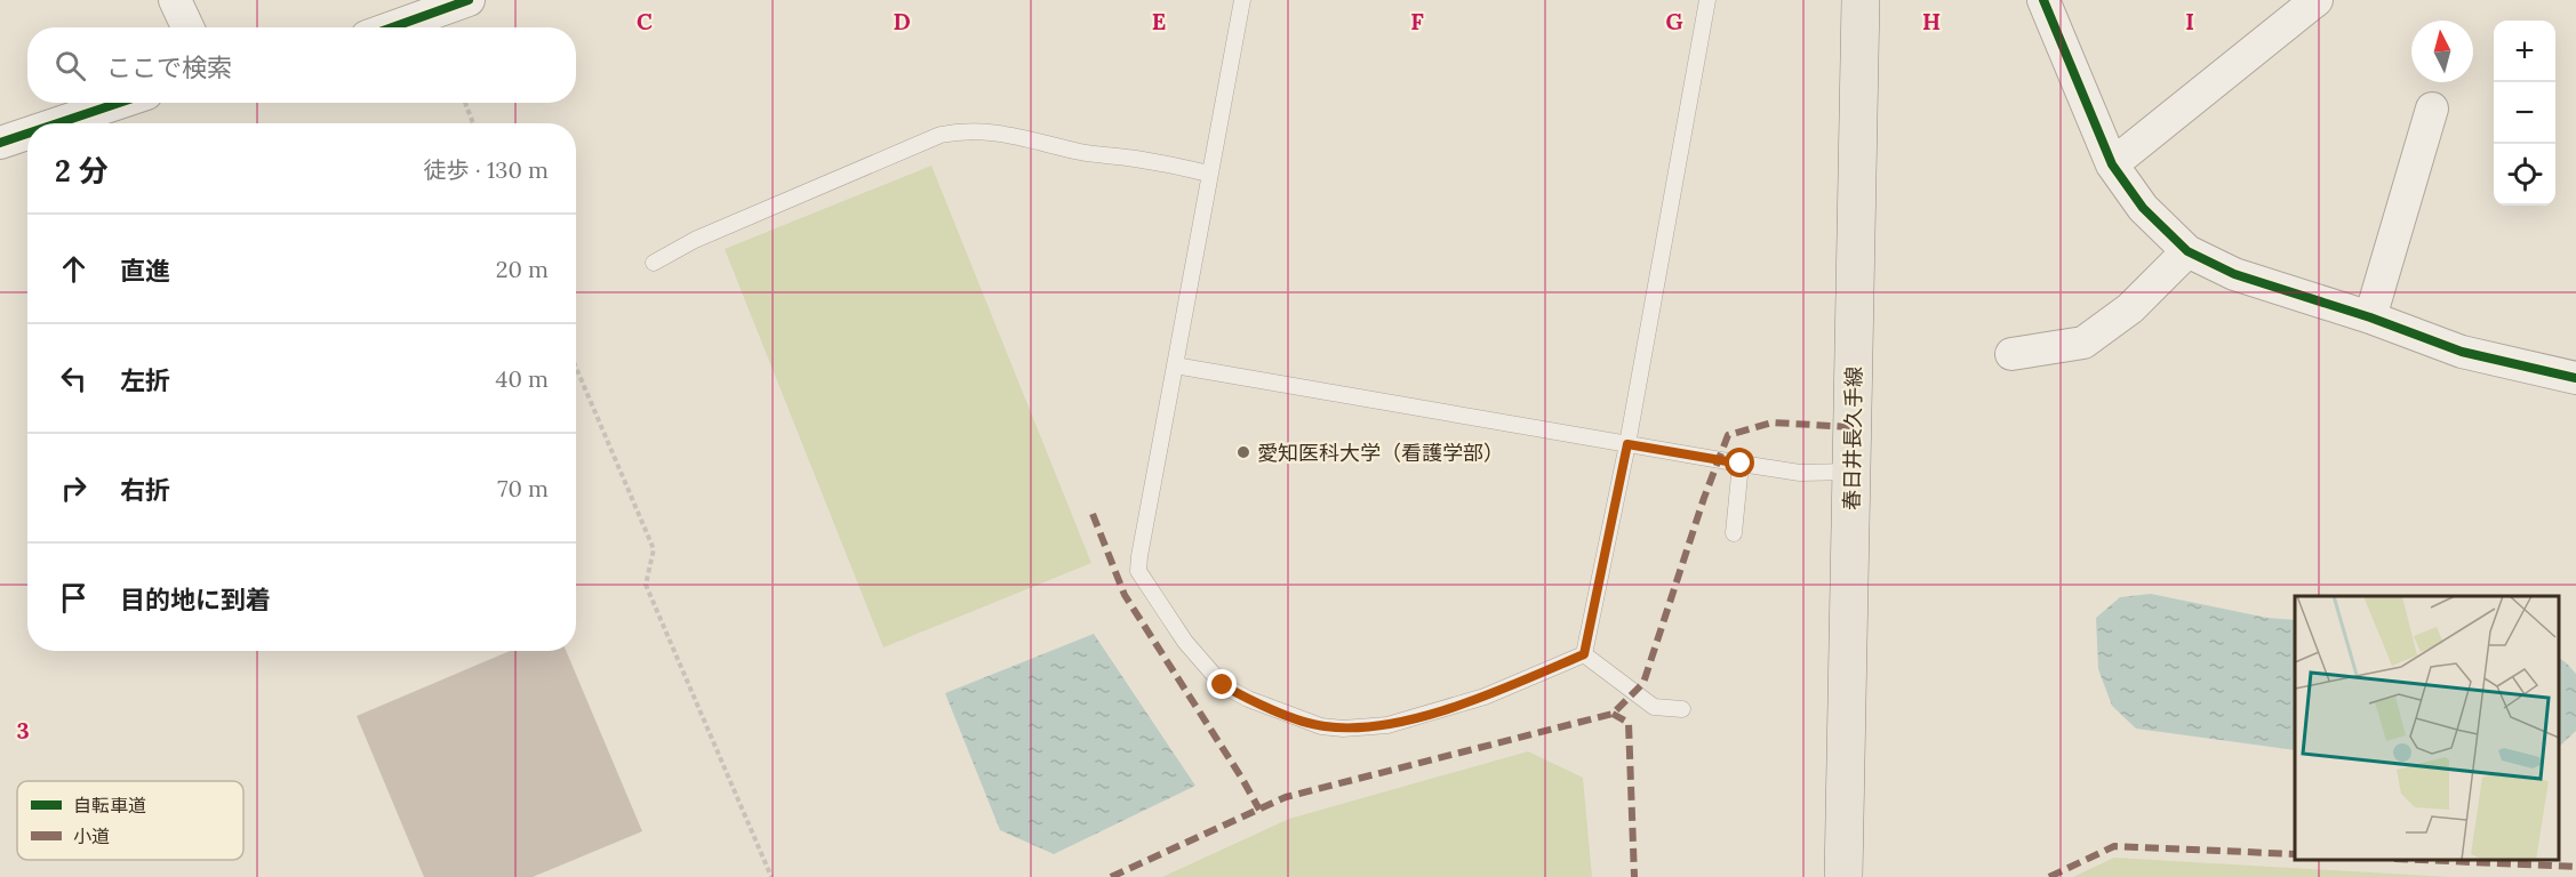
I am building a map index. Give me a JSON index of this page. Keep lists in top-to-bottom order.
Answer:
{
  "streets": {
    "main road": ["春日井長久手線"]
  },
  "places": ["愛知医科大学（看護学部）"],
  "legend": ["自転車道", "小道"],
  "north": "top",
  "page": {
    "map_buttons": ["+", "−"],
    "search": "ここで検索",
    "heading": ["2 分", "徒歩 · 130 m"],
    "list": [
      ["直進", "20 m"],
      ["左折", "40 m"],
      ["右折", "70 m"],
      "目的地に到着"
    ]
  },
  "grid": {
    "columns": [
      "C",
      "D",
      "E",
      "F",
      "G",
      "H",
      "I"
    ],
    "rows": ["3"]
  }
}
